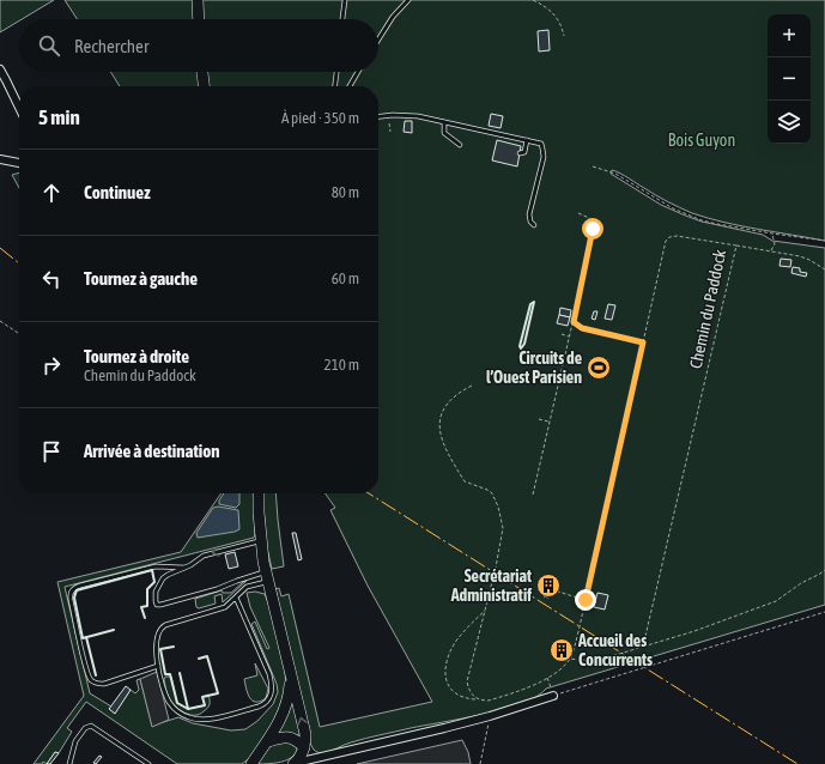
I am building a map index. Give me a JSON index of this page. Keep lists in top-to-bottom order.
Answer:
{
  "streets": {
    "path": ["Chemin du Paddock"]
  },
  "parks": ["Bois Guyon"],
  "places": {
    "sports": ["Circuits de l’Ouest Parisien"],
    "building": ["Secrétariat Administratif", "Accueil des Concurrents"]
  },
  "page": {
    "map_buttons": ["+", "−"],
    "search": "Rechercher",
    "heading": ["5 min", "À pied · 350 m"],
    "list": [
      ["Continuez", "80 m"],
      ["Tournez à gauche", "60 m"],
      ["Tournez à droite", "Chemin du Paddock", "210 m"],
      "Arrivée à destination"
    ]
  }
}
